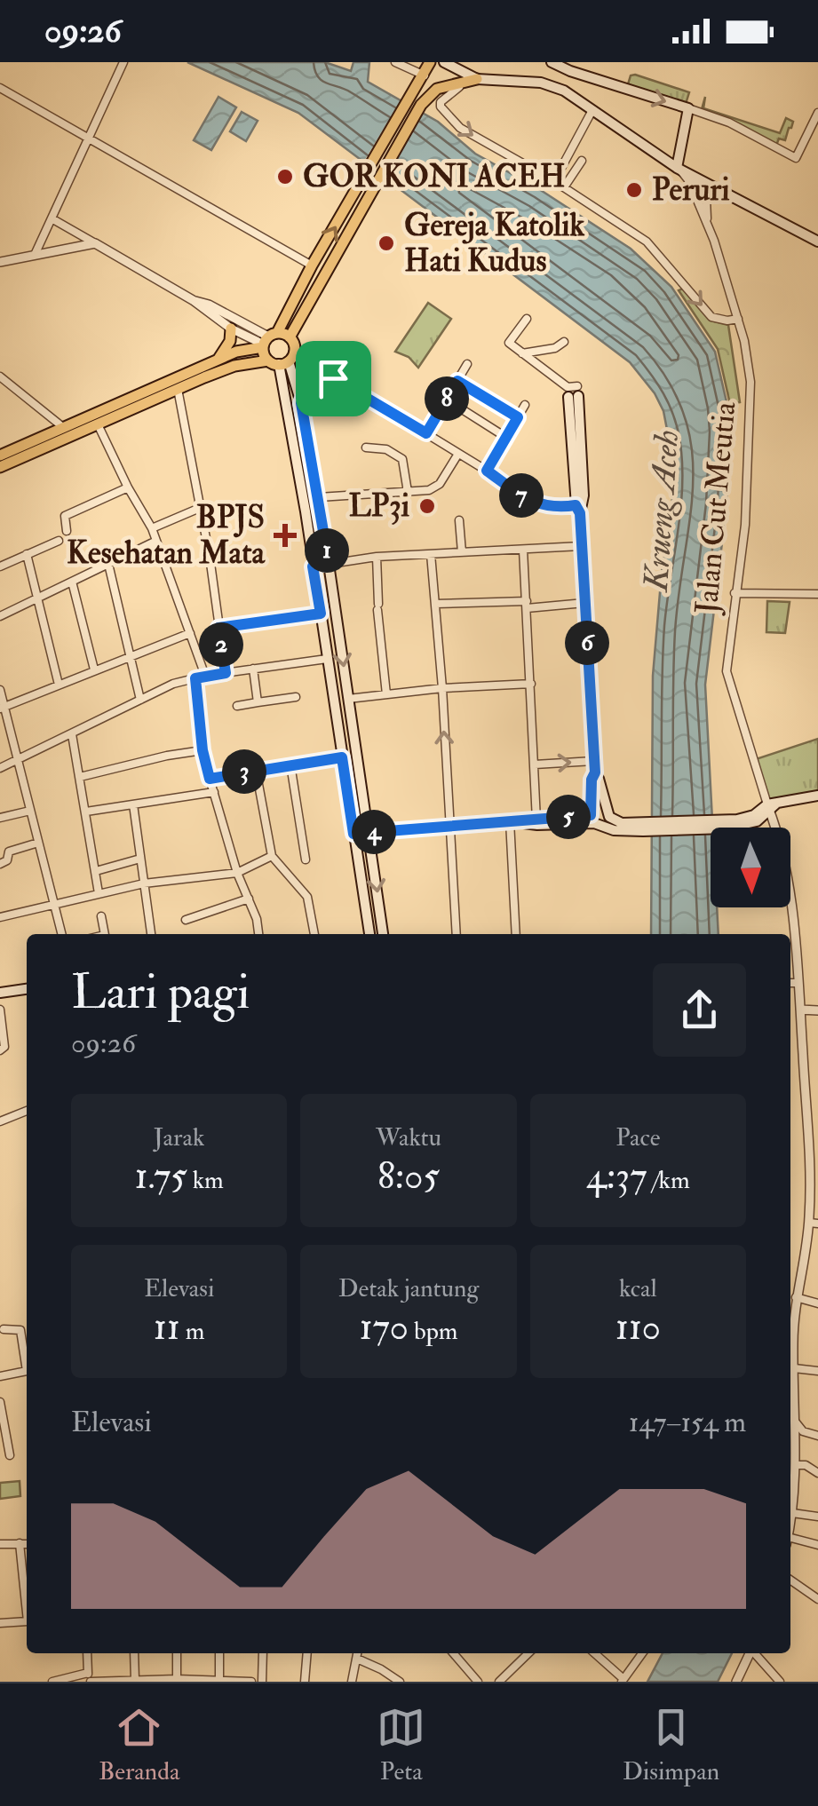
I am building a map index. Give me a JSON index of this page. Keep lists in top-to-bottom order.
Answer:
{
  "streets": {
    "street": ["Jalan Cut Meutia"]
  },
  "water": ["Krueng Aceh"],
  "places": {
    "other": [
      "GOR KONI ACEH",
      "Peruri",
      "Gereja Katolik Hati Kudus",
      "LP3i"
    ],
    "health": ["BPJS Kesehatan Mata"]
  },
  "north": "bottom",
  "page": {
    "status": "09:26",
    "pins": [
      "8",
      "7",
      "1",
      "6",
      "2",
      "3",
      "5",
      "4"
    ],
    "heading": ["Lari pagi", "09:26"],
    "stats": [
      ["Jarak", "1.75 km"],
      ["Waktu", "8:05"],
      ["Pace", "4:37 /km"],
      ["Elevasi", "11 m"],
      ["Detak jantung", "170 bpm"],
      ["kcal", "110"]
    ],
    "chart": ["Elevasi", "147–154 m"],
    "tabs": ["Beranda", "Peta", "Disimpan"]
  }
}
